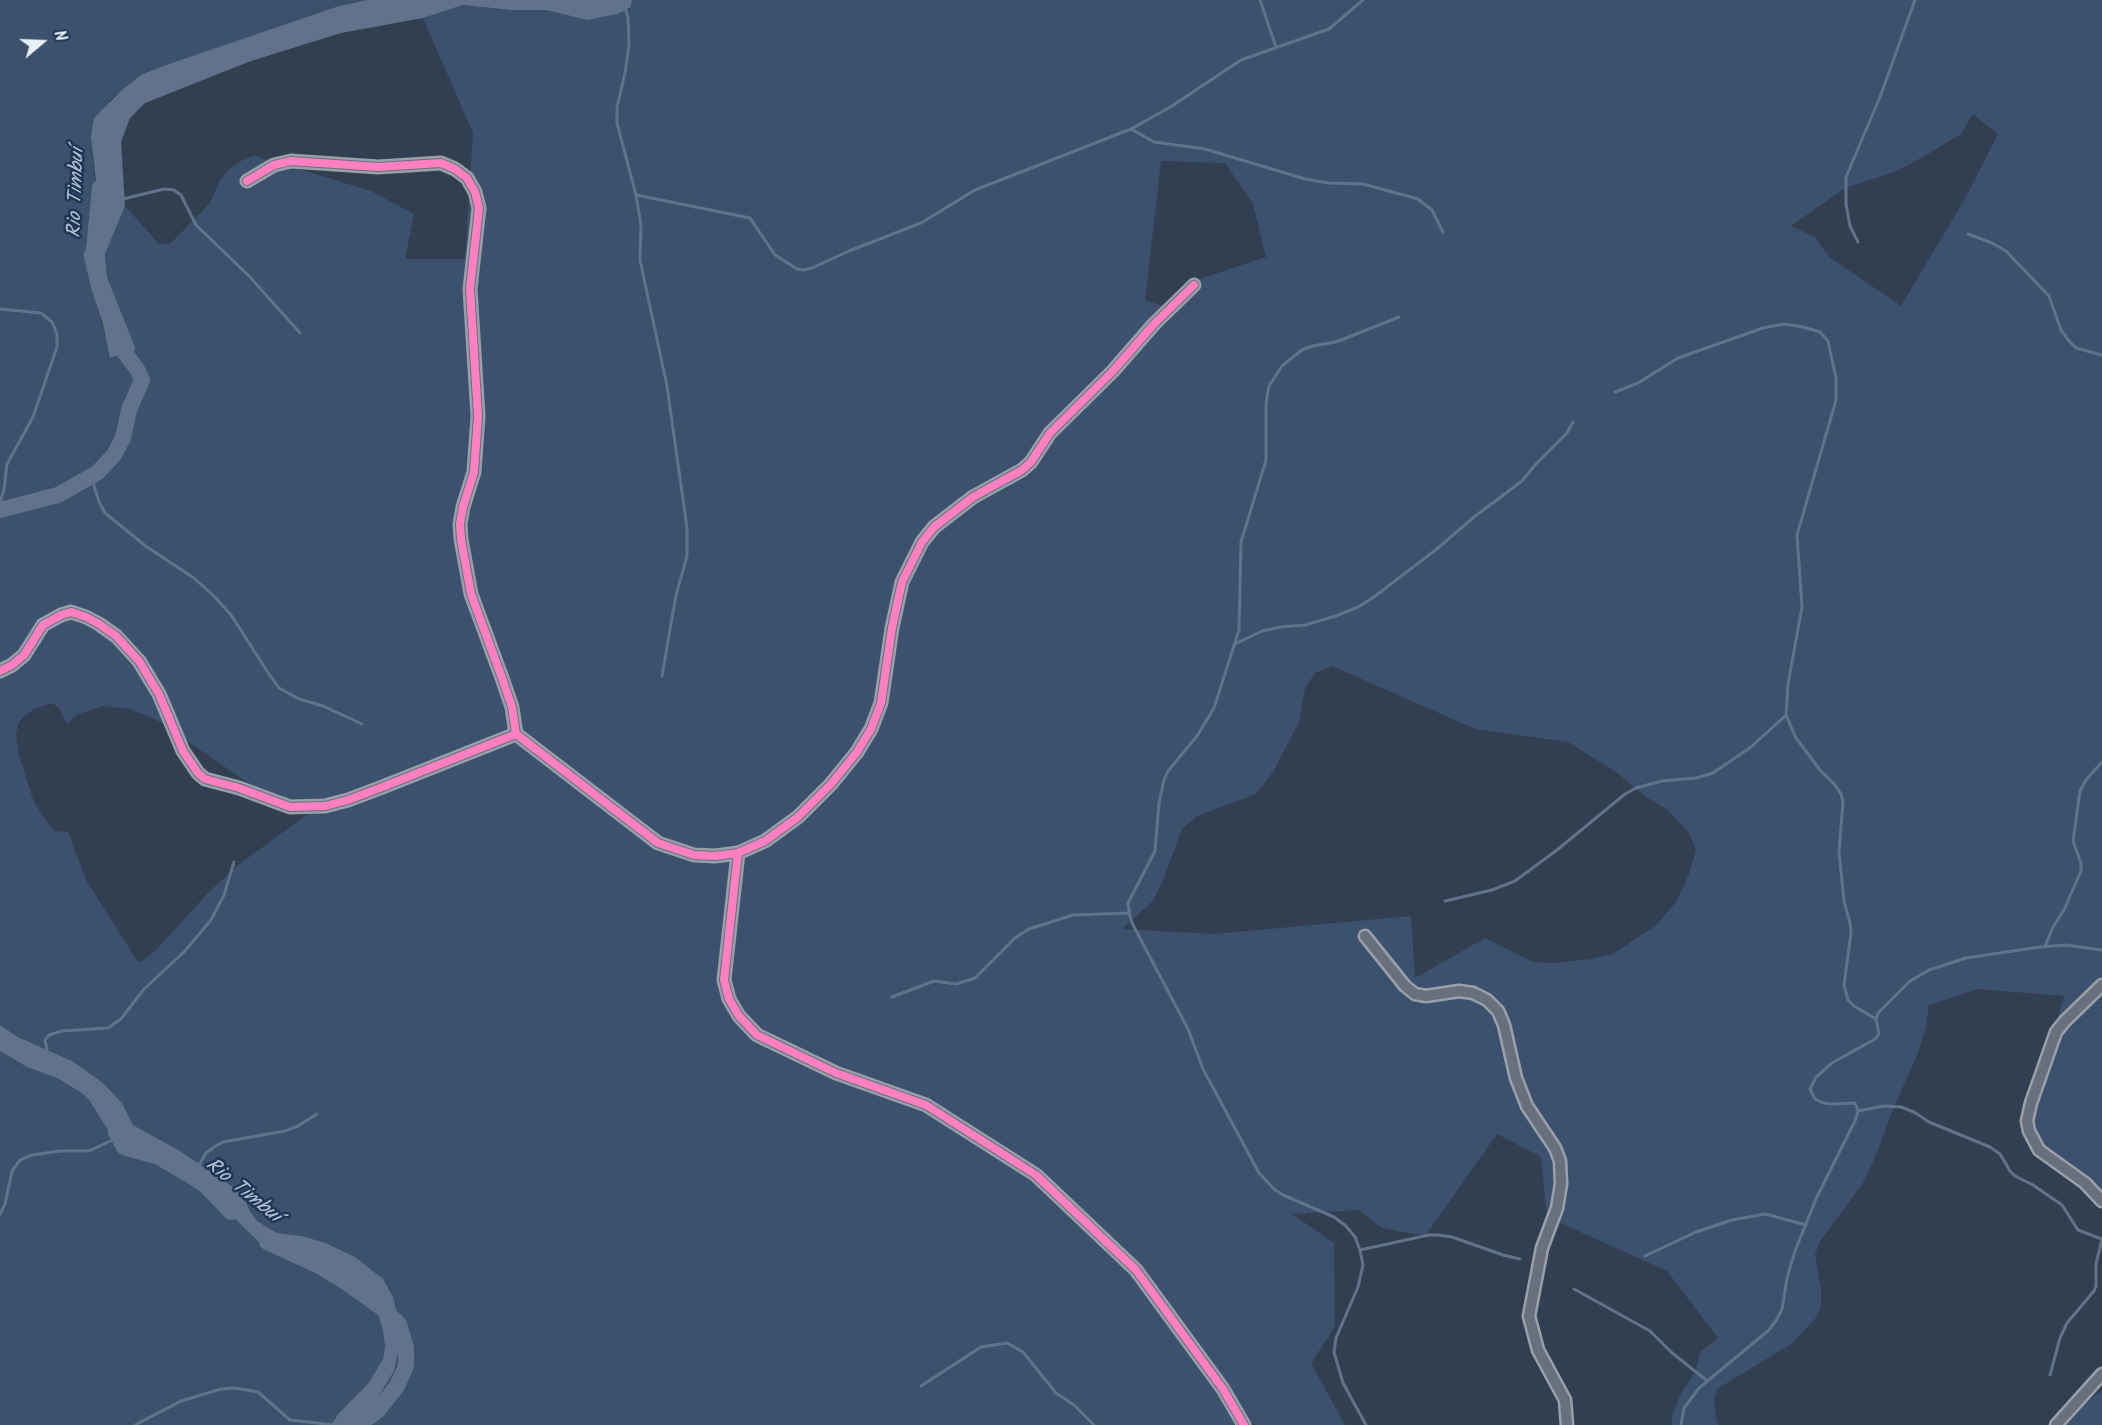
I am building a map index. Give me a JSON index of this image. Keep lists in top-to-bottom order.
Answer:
{
  "water": ["Rio Timbuí"],
  "north": "right"
}
